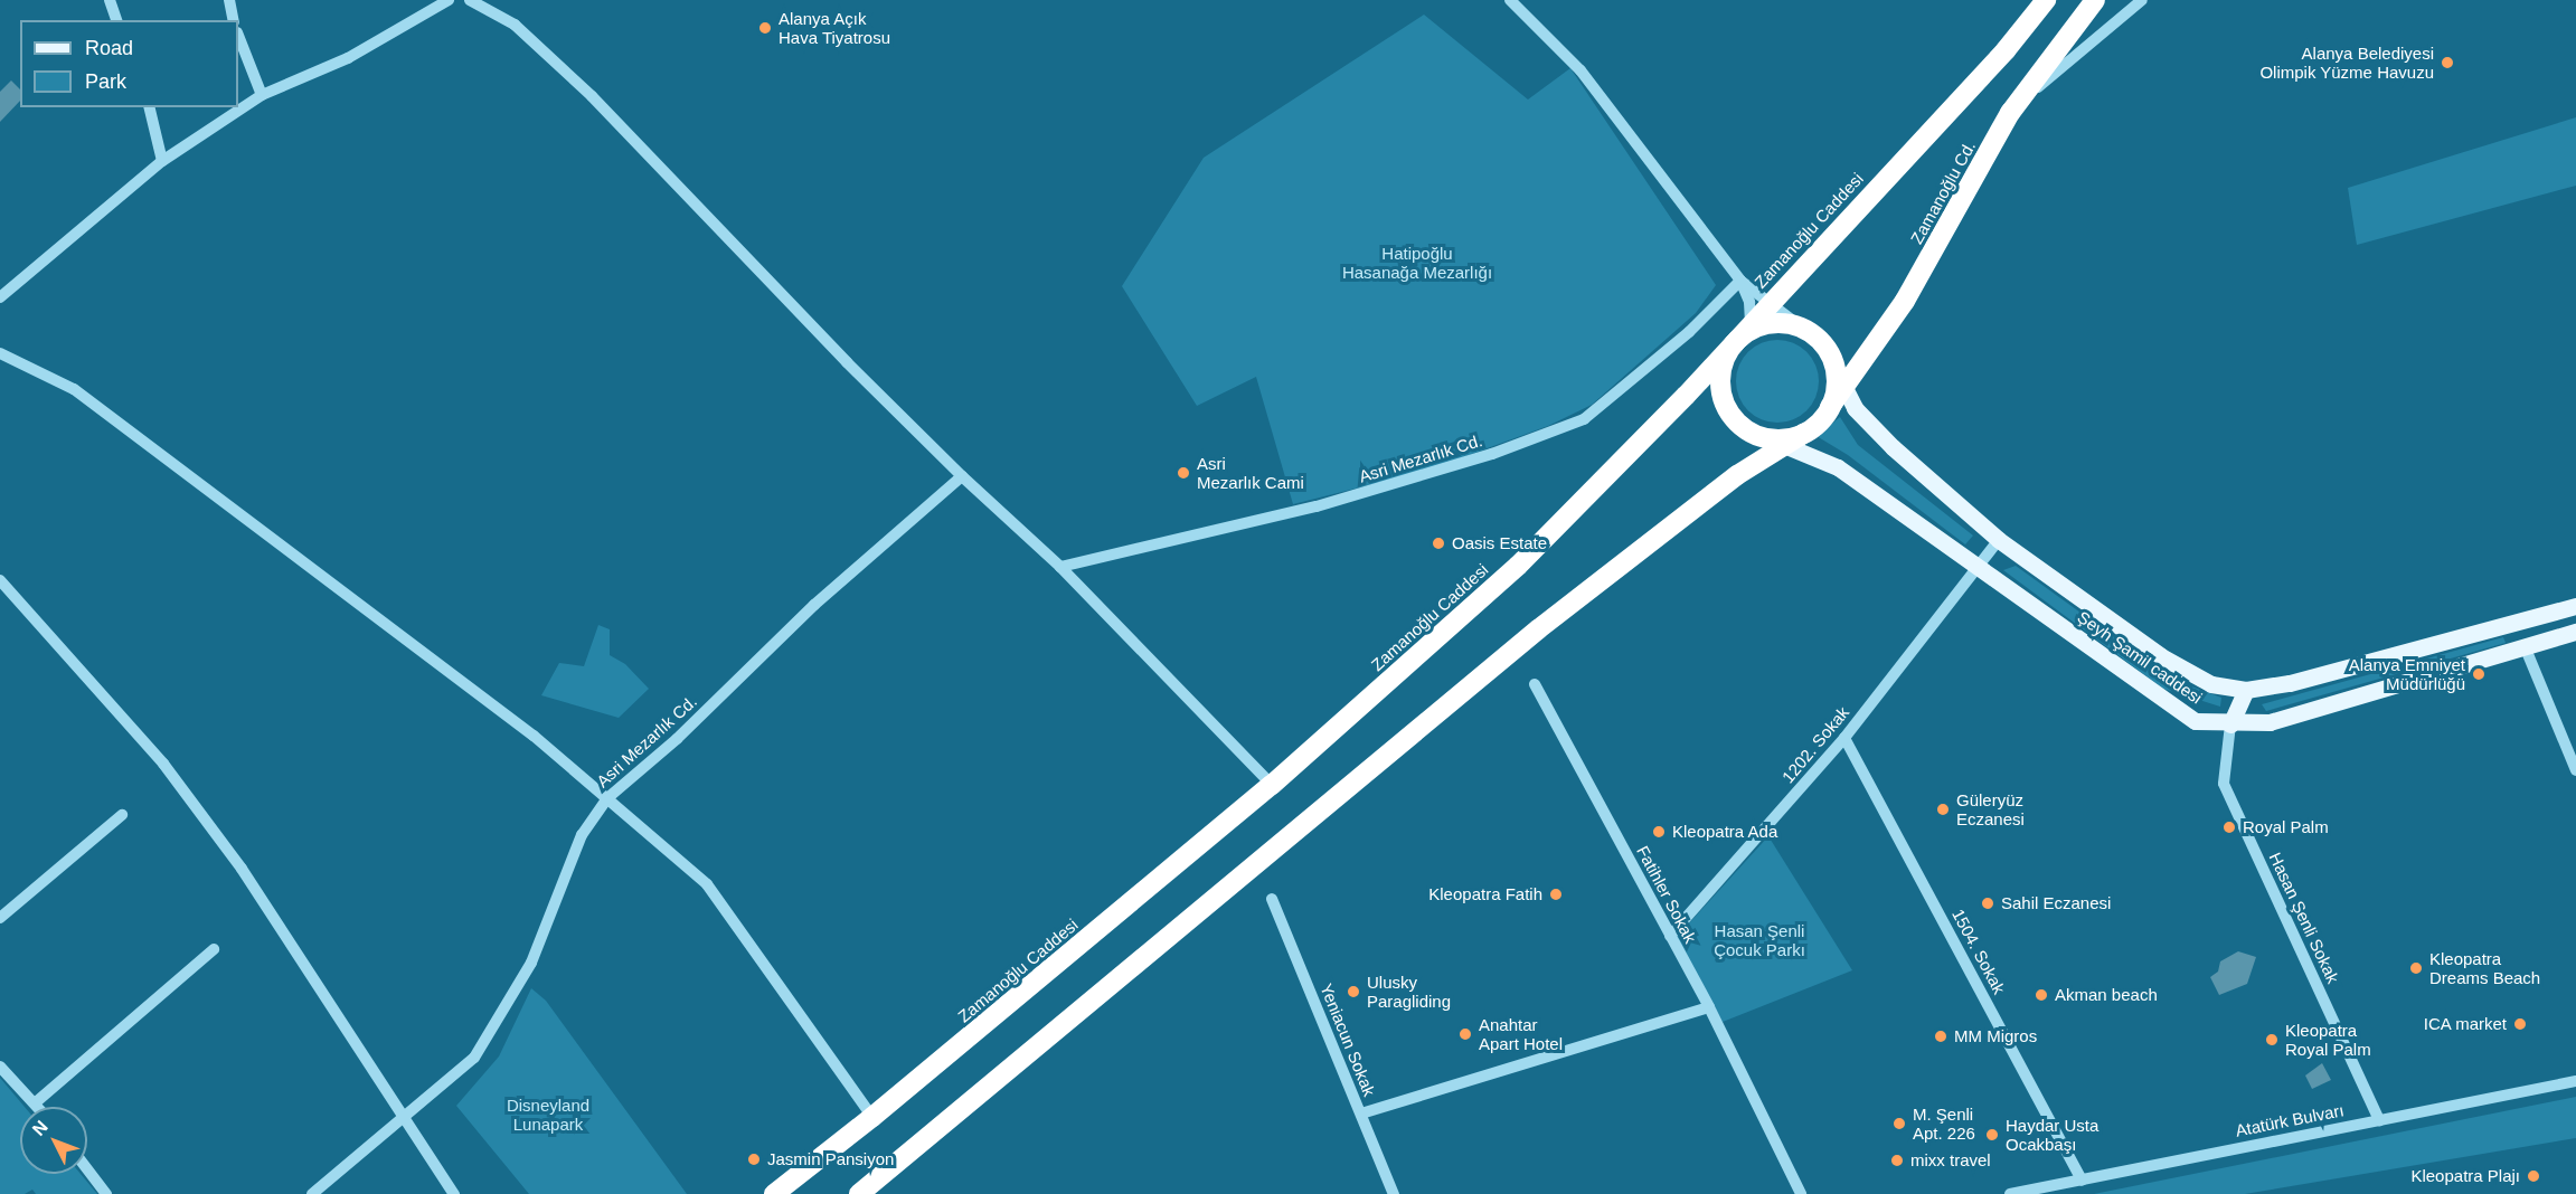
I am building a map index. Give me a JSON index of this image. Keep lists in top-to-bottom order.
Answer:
{
  "streets": {
    "highway": ["Zamanoğlu Cd.", "Zamanoğlu Caddesi"],
    "main road": ["Şeyh Şamil caddesi"],
    "street": [
      "Asri Mezarlık Cd.",
      "1202. Sokak",
      "Fatihler Sokak",
      "Hasan Şenli Sokak",
      "1504. Sokak",
      "Yeniacun Sokak",
      "Atatürk Bulvarı"
    ]
  },
  "crossings": [
    ["Zamanoğlu Cd.", "Zamanoğlu Caddesi"],
    ["Zamanoğlu Cd.", "Şeyh Şamil caddesi"],
    ["Zamanoğlu Caddesi", "Şeyh Şamil caddesi"],
    ["Şeyh Şamil caddesi", "1202. Sokak"],
    ["Şeyh Şamil caddesi", "Hasan Şenli Sokak"],
    ["1202. Sokak", "Fatihler Sokak"],
    ["1202. Sokak", "1504. Sokak"],
    ["Hasan Şenli Sokak", "Atatürk Bulvarı"],
    ["1504. Sokak", "Atatürk Bulvarı"]
  ],
  "parks": ["Hatipoğlu Hasanağa Mezarlığı", "Hasan Şenli Çocuk Parkı", "Disneyland Lunapark"],
  "places": [
    "Alanya Açık Hava Tiyatrosu",
    "Alanya Belediyesi Olimpik Yüzme Havuzu",
    "Asri Mezarlık Cami",
    "Oasis Estate",
    "Alanya Emniyet Müdürlüğü",
    "Güleryüz Eczanesi",
    "Royal Palm",
    "Kleopatra Ada",
    "Kleopatra Fatih",
    "Sahil Eczanesi",
    "Kleopatra Dreams Beach",
    "Ulusky Paragliding",
    "Akman beach",
    "ICA market",
    "Anahtar Apart Hotel",
    "MM Migros",
    "Kleopatra Royal Palm",
    "M. Şenli Apt. 226",
    "Haydar Usta Ocakbaşı",
    "Jasmin Pansiyon",
    "mixx travel",
    "Kleopatra Plajı"
  ],
  "legend": ["Road", "Park"],
  "north": "top left"
}
